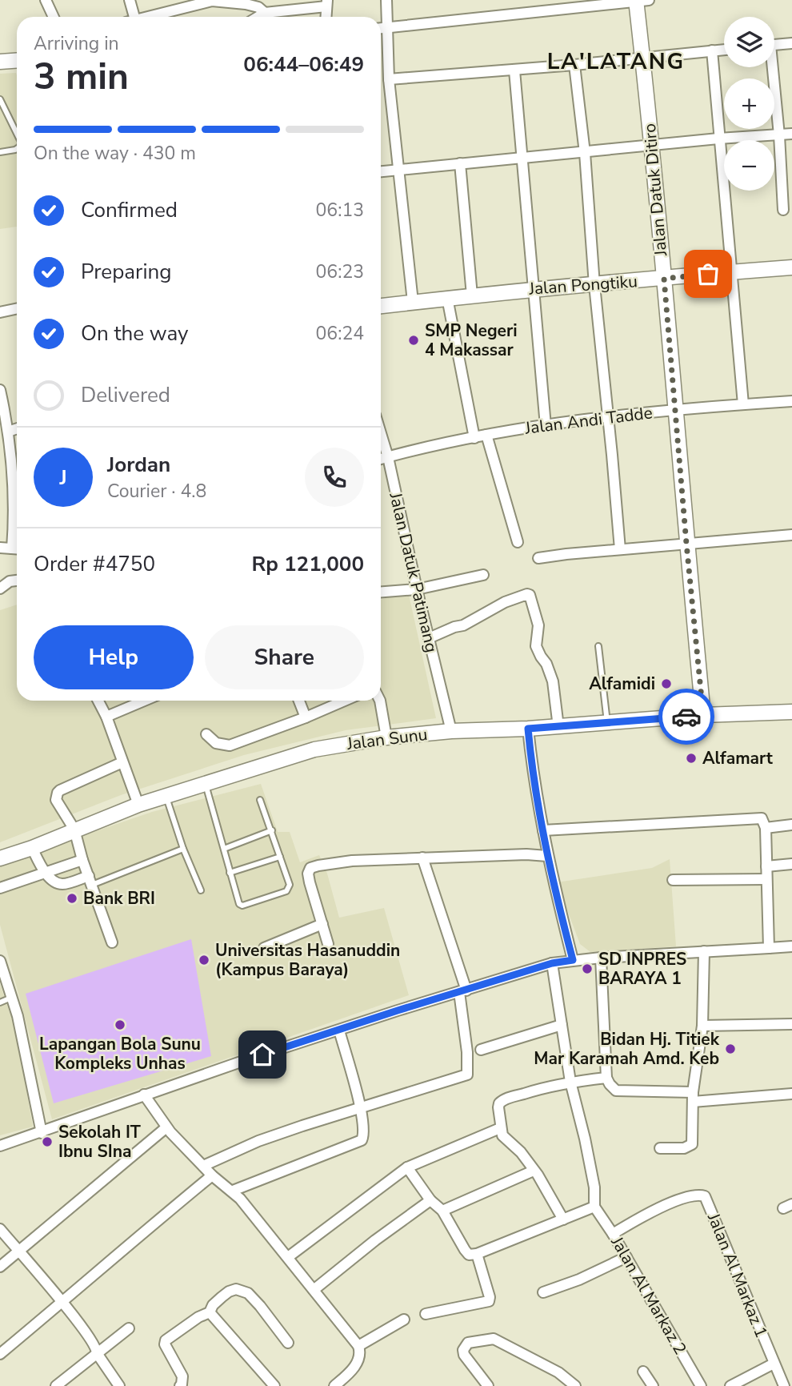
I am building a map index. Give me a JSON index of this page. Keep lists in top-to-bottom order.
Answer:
{
  "streets": {
    "street": [
      "Jalan Datuk Ditiro",
      "Jalan Pongtiku",
      "Jalan Andi Tadde",
      "Jalan Datuk Patimang",
      "Jalan Sunu",
      "Jalan Al Markaz 1",
      "Jalan Al Markaz 2"
    ]
  },
  "crossings": [
    ["Jalan Datuk Ditiro", "Jalan Pongtiku"],
    ["Jalan Datuk Ditiro", "Jalan Andi Tadde"],
    ["Jalan Datuk Ditiro", "Jalan Sunu"],
    ["Jalan Andi Tadde", "Jalan Datuk Patimang"],
    ["Jalan Datuk Patimang", "Jalan Sunu"],
    ["Jalan Al Markaz 1", "Jalan Al Markaz 2"]
  ],
  "districts": ["LA'LATANG"],
  "places": [
    "SMP Negeri 4 Makassar",
    "Alfamidi",
    "Alfamart",
    "Bank BRI",
    "Universitas Hasanuddin (Kampus Baraya)",
    "SD INPRES BARAYA 1",
    "Lapangan Bola Sunu Kompleks Unhas",
    "Bidan Hj. Titiek Mar Karamah Amd. Keb",
    "Sekolah IT Ibnu SIna"
  ],
  "page": {
    "map_buttons": ["+", "−"],
    "heading": ["3 min", "Arriving in", "06:44–06:49"],
    "panel": [
      "Jordan",
      "Courier · 4.8",
      "Order #4750",
      "Rp 121,000"
    ],
    "bar": "On the way · 430 m",
    "list": [
      ["Confirmed", "06:13"],
      ["Preparing", "06:23"],
      ["On the way", "06:24"],
      "Delivered"
    ],
    "round": "J",
    "buttons": ["Help", "Share"]
  }
}
